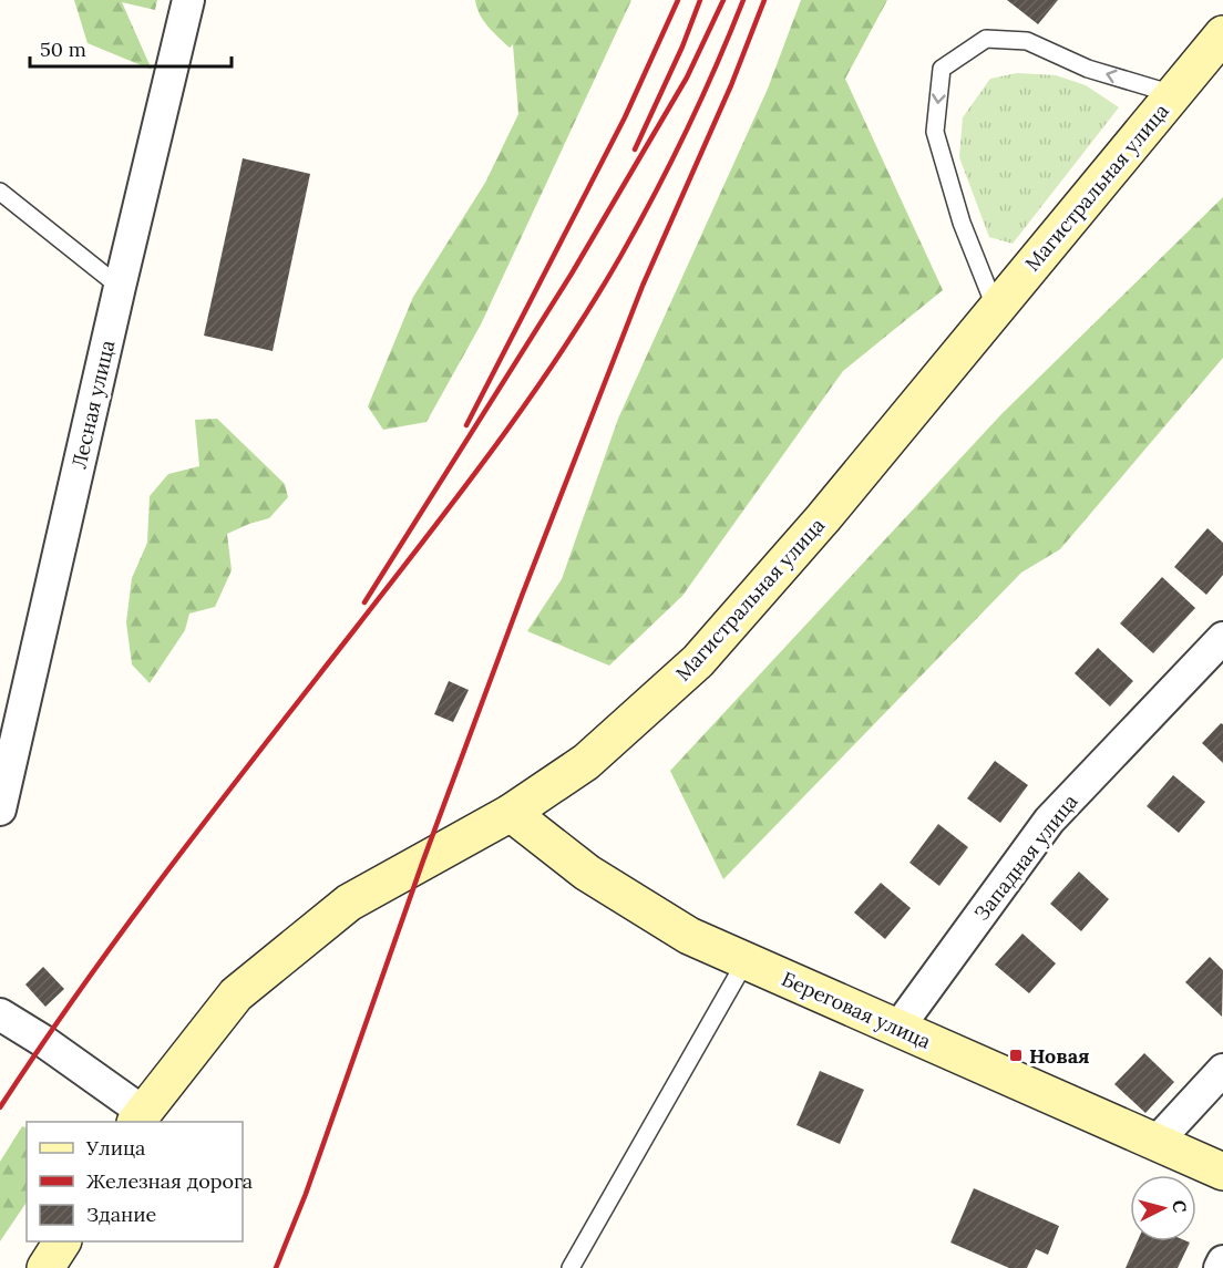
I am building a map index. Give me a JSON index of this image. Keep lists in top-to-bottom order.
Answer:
{
  "streets": {
    "main road": ["Магистральная улица", "Береговая улица"],
    "street": ["Лесная улица", "Западная улица"]
  },
  "crossings": [
    ["Магистральная улица", "Береговая улица"],
    ["Западная улица", "Береговая улица"]
  ],
  "places": {
    "transit": ["Новая"]
  },
  "legend": ["Улица", "Железная дорога", "Здание"],
  "scale_bar": "50 m",
  "north": "right"
}
